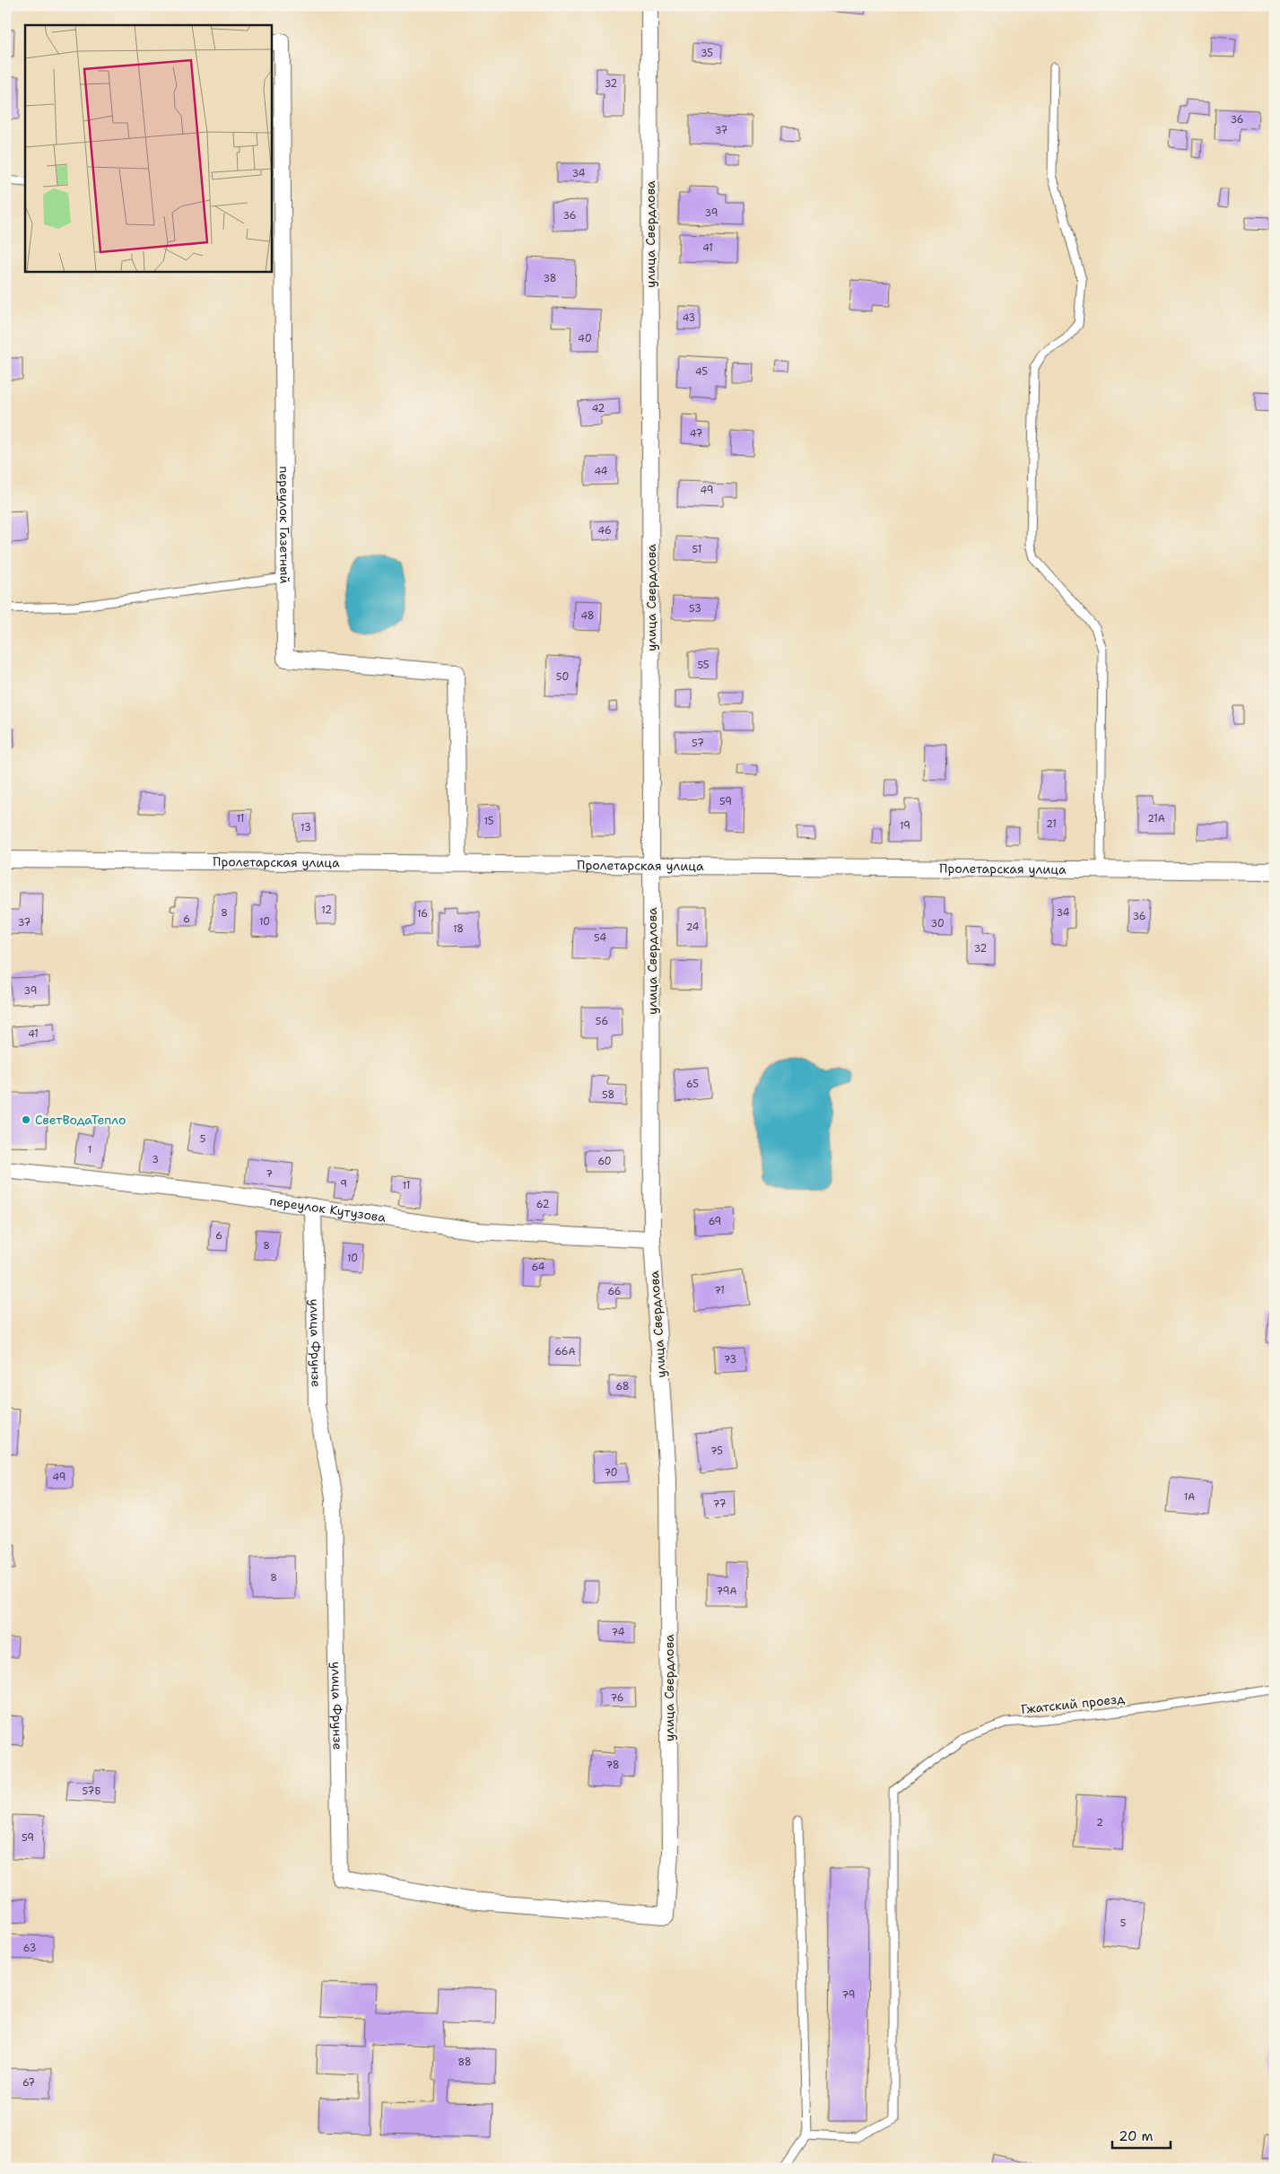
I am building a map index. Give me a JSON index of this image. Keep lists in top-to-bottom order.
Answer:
{
  "streets": {
    "street": [
      "улица Свердлова",
      "переулок Газетный",
      "Пролетарская улица",
      "переулок Кутузова",
      "улица Фрунзе"
    ],
    "lane": ["Гжатский проезд"]
  },
  "crossings": [
    ["улица Свердлова", "Пролетарская улица"],
    ["улица Свердлова", "переулок Кутузова"],
    ["улица Свердлова", "улица Фрунзе"],
    ["переулок Газетный", "Пролетарская улица"],
    ["переулок Кутузова", "улица Фрунзе"]
  ],
  "places": ["СветВодаТепло"],
  "house_numbers": [
    "35",
    "32",
    "36",
    "37",
    "34",
    "39",
    "36",
    "41",
    "38",
    "43",
    "40",
    "45",
    "42",
    "47",
    "44",
    "49",
    "46",
    "51",
    "53",
    "48",
    "55",
    "50",
    "57",
    "59",
    "11",
    "21А",
    "15",
    "21",
    "19",
    "13",
    "12",
    "8",
    "34",
    "16",
    "36",
    "6",
    "10",
    "37",
    "30",
    "24",
    "18",
    "54",
    "32",
    "39",
    "56",
    "41",
    "65",
    "58",
    "5",
    "1",
    "3",
    "60",
    "7",
    "9",
    "11",
    "62",
    "69",
    "6",
    "8",
    "10",
    "64",
    "71",
    "66",
    "66А",
    "73",
    "68",
    "75",
    "70",
    "49",
    "1А",
    "77",
    "8",
    "79А",
    "74",
    "76",
    "78",
    "57Б",
    "2",
    "59",
    "5",
    "63",
    "79",
    "88",
    "67"
  ],
  "scale_bar": "20 m"
}
